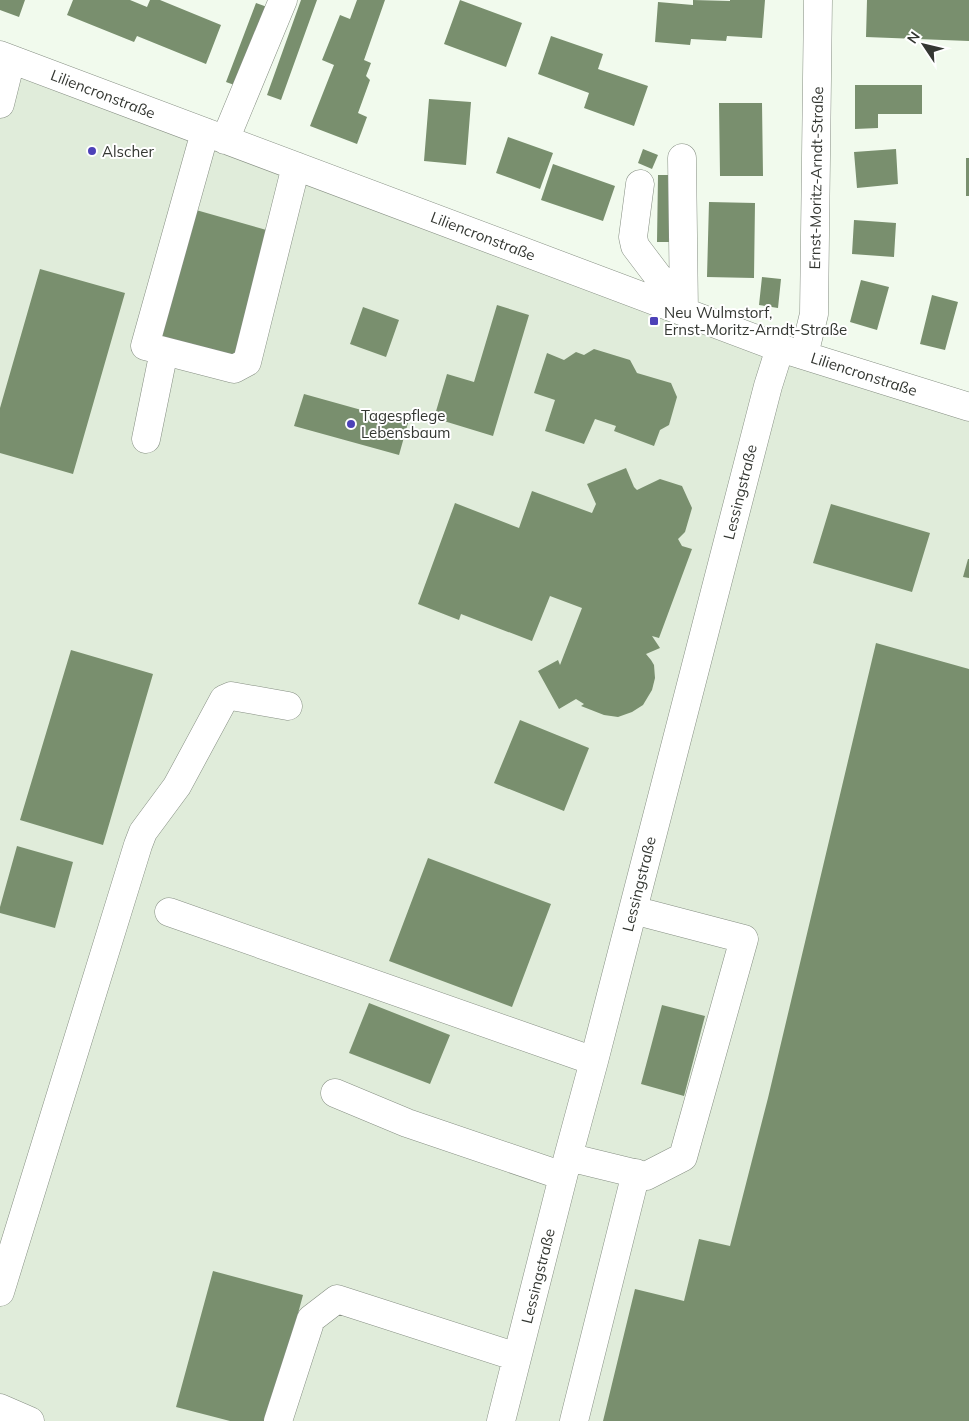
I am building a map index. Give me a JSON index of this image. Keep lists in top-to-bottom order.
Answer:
{
  "streets": {
    "street": ["Liliencronstraße", "Ernst-Moritz-Arndt-Straße", "Lessingstraße"]
  },
  "crossings": [
    ["Liliencronstraße", "Ernst-Moritz-Arndt-Straße"],
    ["Liliencronstraße", "Lessingstraße"],
    ["Ernst-Moritz-Arndt-Straße", "Lessingstraße"]
  ],
  "places": {
    "other": ["Alscher", "Tagespflege Lebensbaum"],
    "transit": ["Neu Wulmstorf, Ernst-Moritz-Arndt-Straße"]
  },
  "north": "top left"
}
